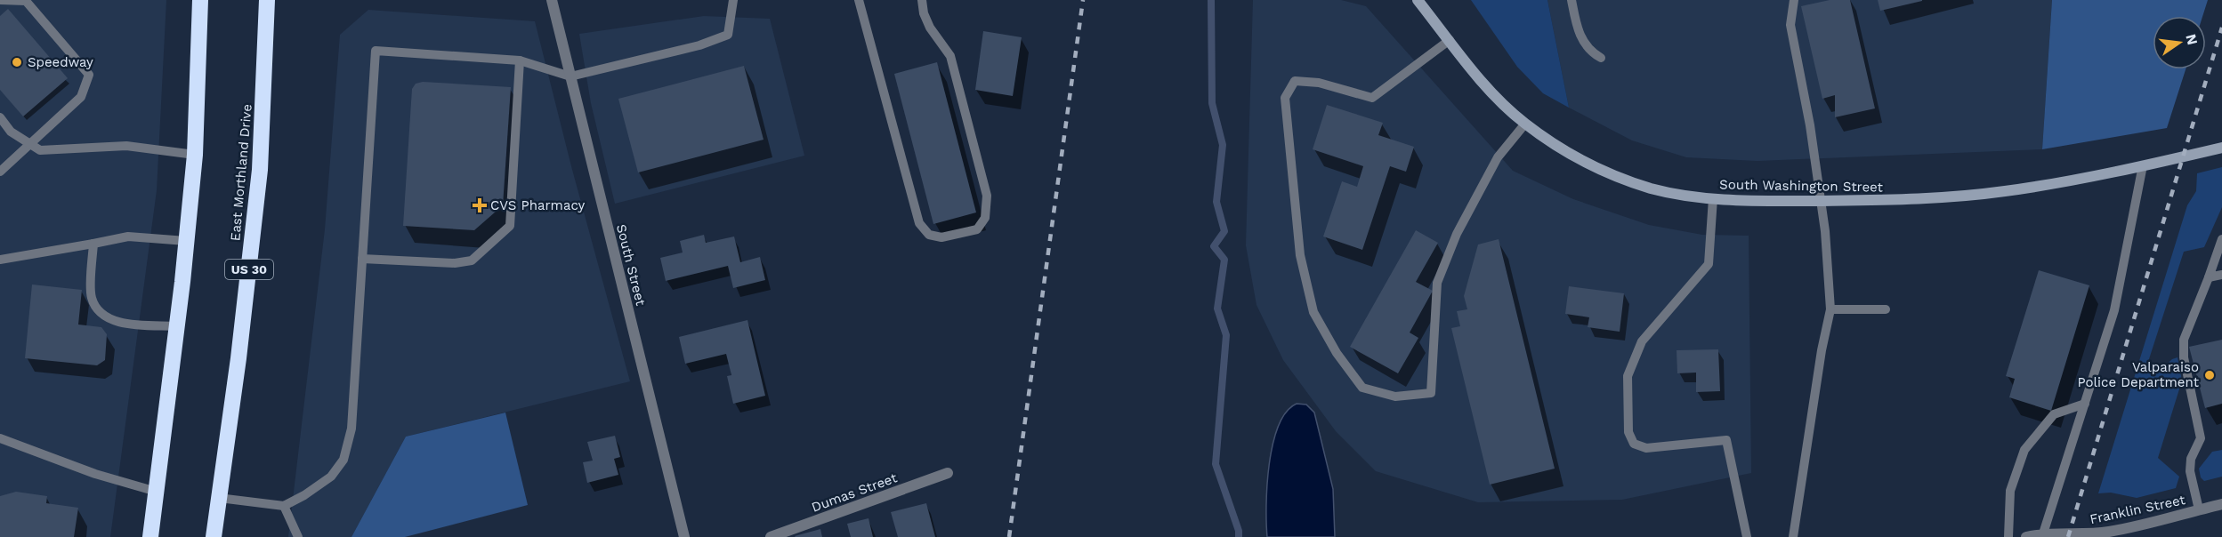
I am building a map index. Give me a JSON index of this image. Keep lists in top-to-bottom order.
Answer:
{
  "streets": {
    "highway": ["East Morthland Drive", "US 30"],
    "main road": ["South Washington Street"],
    "street": ["South Street", "Dumas Street", "Franklin Street"]
  },
  "places": {
    "other": ["Speedway", "Valparaiso Police Department"],
    "health": ["CVS Pharmacy"]
  },
  "north": "right"
}
